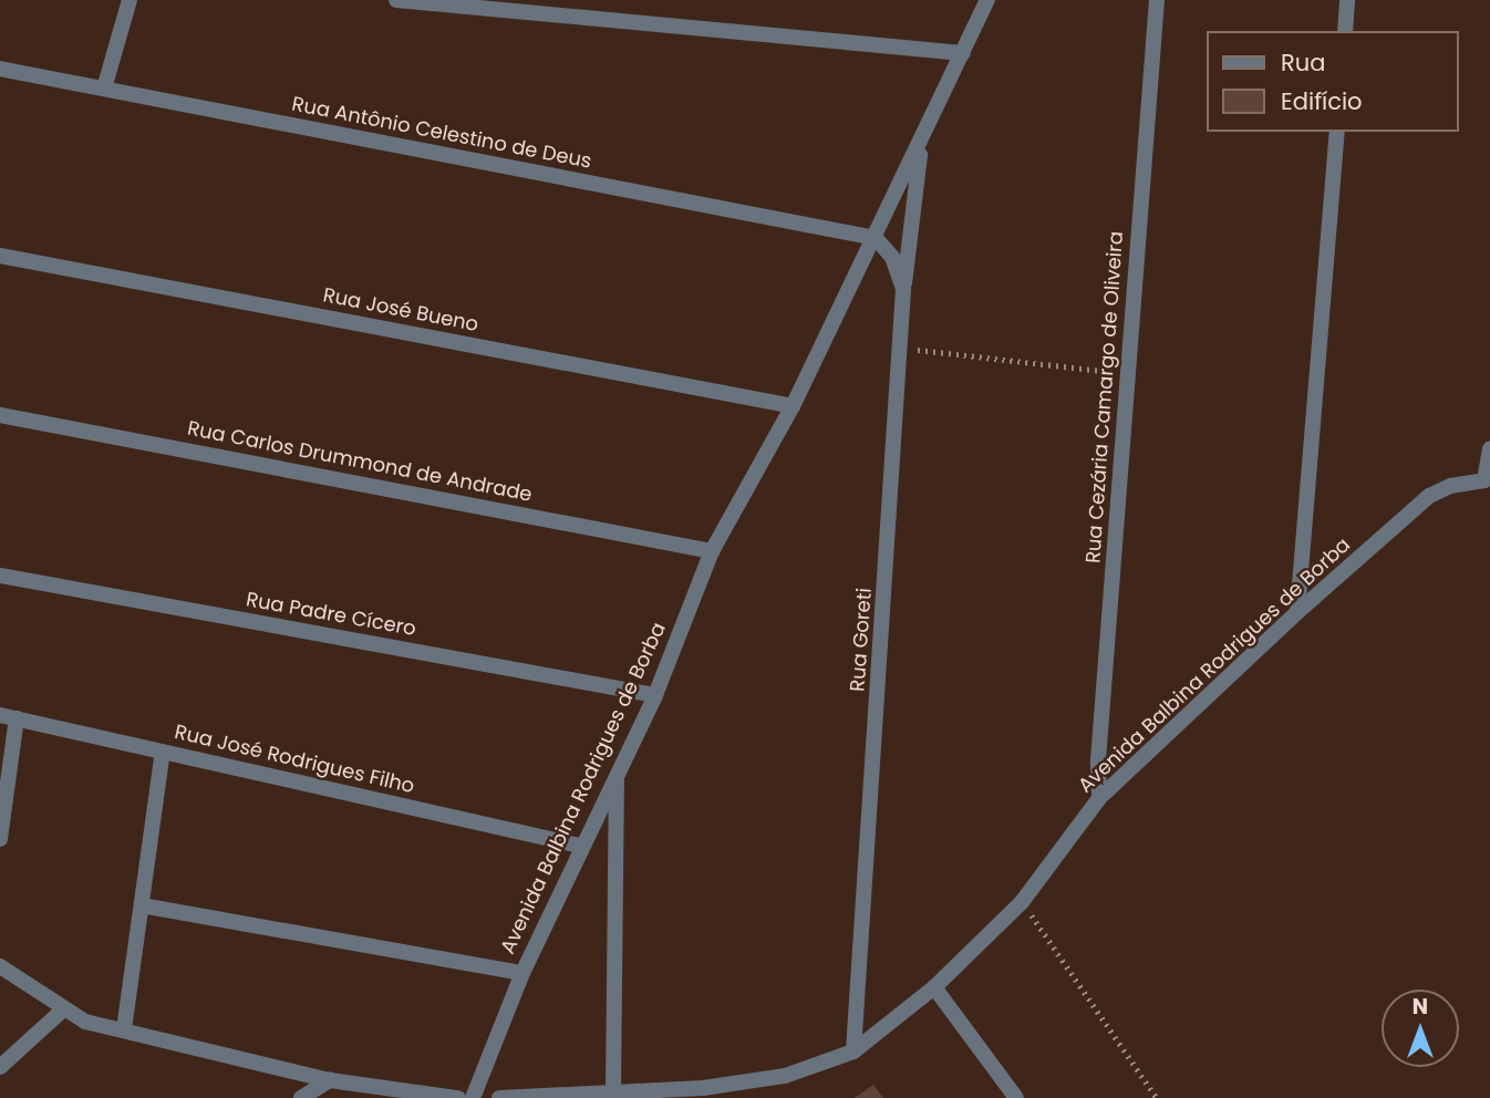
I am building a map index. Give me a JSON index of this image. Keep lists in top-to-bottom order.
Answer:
{
  "streets": {
    "street": [
      "Rua Antônio Celestino de Deus",
      "Rua José Bueno",
      "Rua Cezária Camargo de Oliveira",
      "Rua Carlos Drummond de Andrade",
      "Rua Padre Cícero",
      "Rua Goreti",
      "Avenida Balbina Rodrigues de Borba",
      "Rua José Rodrigues Filho"
    ]
  },
  "crossings": [
    ["Rua Antônio Celestino de Deus", "Rua Goreti"],
    ["Rua Antônio Celestino de Deus", "Avenida Balbina Rodrigues de Borba"],
    ["Rua José Bueno", "Avenida Balbina Rodrigues de Borba"],
    ["Rua Cezária Camargo de Oliveira", "Avenida Balbina Rodrigues de Borba"],
    ["Rua Carlos Drummond de Andrade", "Avenida Balbina Rodrigues de Borba"],
    ["Rua Padre Cícero", "Avenida Balbina Rodrigues de Borba"],
    ["Rua Goreti", "Avenida Balbina Rodrigues de Borba"],
    ["Avenida Balbina Rodrigues de Borba", "Rua José Rodrigues Filho"]
  ],
  "legend": ["Rua", "Edifício"],
  "north": "top"
}
